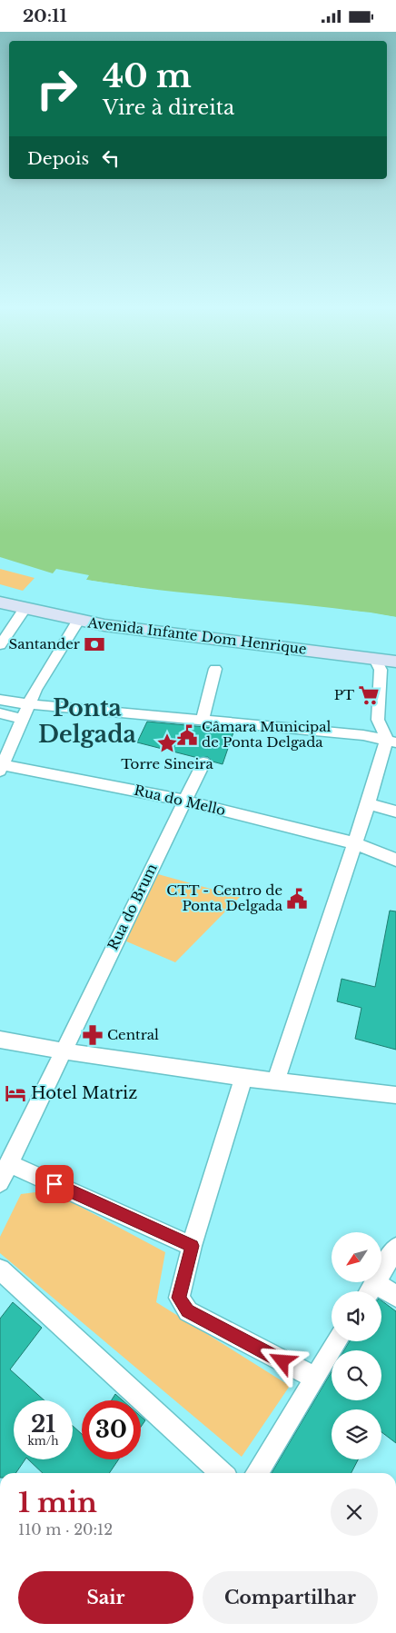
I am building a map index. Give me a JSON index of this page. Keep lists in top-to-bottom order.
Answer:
{
  "streets": {
    "main road": ["Avenida Infante Dom Henrique"],
    "street": ["Rua do Mello", "Rua do Brum"]
  },
  "crossings": [
    ["Rua do Mello", "Rua do Brum"]
  ],
  "districts": ["Ponta Delgada"],
  "places": {
    "bank": ["Santander"],
    "supermarket": ["PT"],
    "public building": ["Câmara Municipal de Ponta Delgada", "CTT - Centro de Ponta Delgada"],
    "place": ["Torre Sineira"],
    "pharmacy": ["Central"],
    "hotel": ["Hotel Matriz"]
  },
  "north": "bottom left",
  "page": {
    "status": "20:11",
    "turn": ["40 m", "Vire à direita"],
    "then": "Depois",
    "speed": "21 km/h",
    "limit": "30",
    "heading": ["1 min", "110 m · 20:12"],
    "buttons": ["Sair", "Compartilhar"]
  }
}
